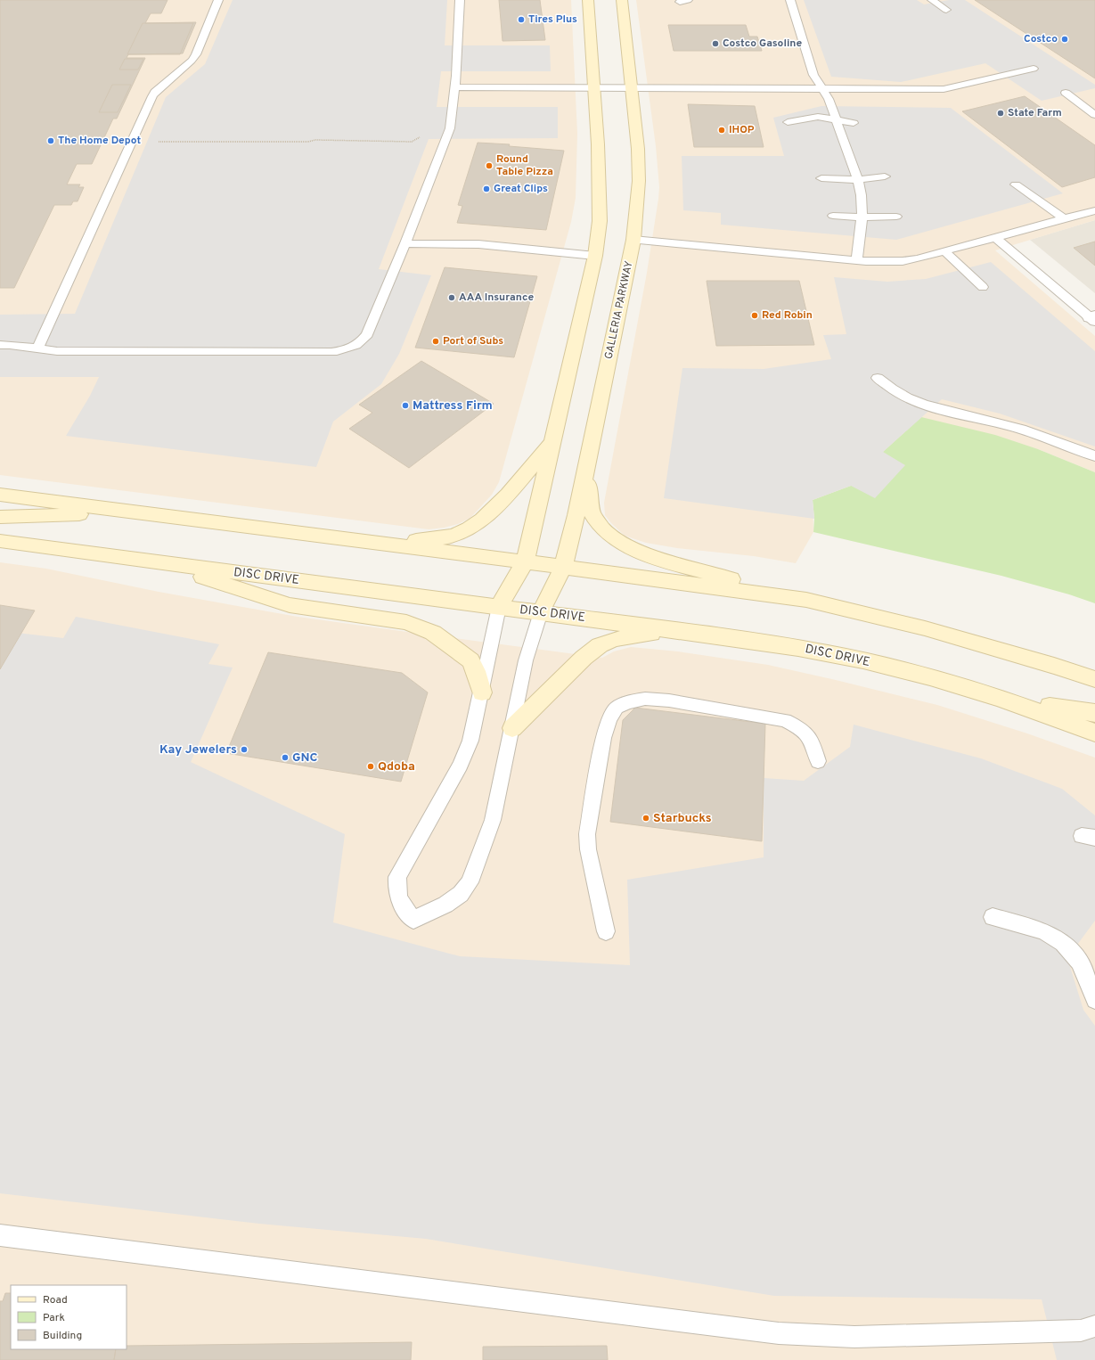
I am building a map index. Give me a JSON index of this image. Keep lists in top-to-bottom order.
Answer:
{
  "streets": {
    "main road": ["GALLERIA PARKWAY", "DISC DRIVE"]
  },
  "crossings": [
    ["GALLERIA PARKWAY", "DISC DRIVE"]
  ],
  "places": [
    "Tires Plus",
    "Costco",
    "Costco Gasoline",
    "State Farm",
    "IHOP",
    "The Home Depot",
    "Round Table Pizza",
    "Great Clips",
    "AAA Insurance",
    "Red Robin",
    "Port of Subs",
    "Mattress Firm",
    "Kay Jewelers",
    "GNC",
    "Qdoba",
    "Starbucks"
  ],
  "legend": ["Road", "Park", "Building"]
}
